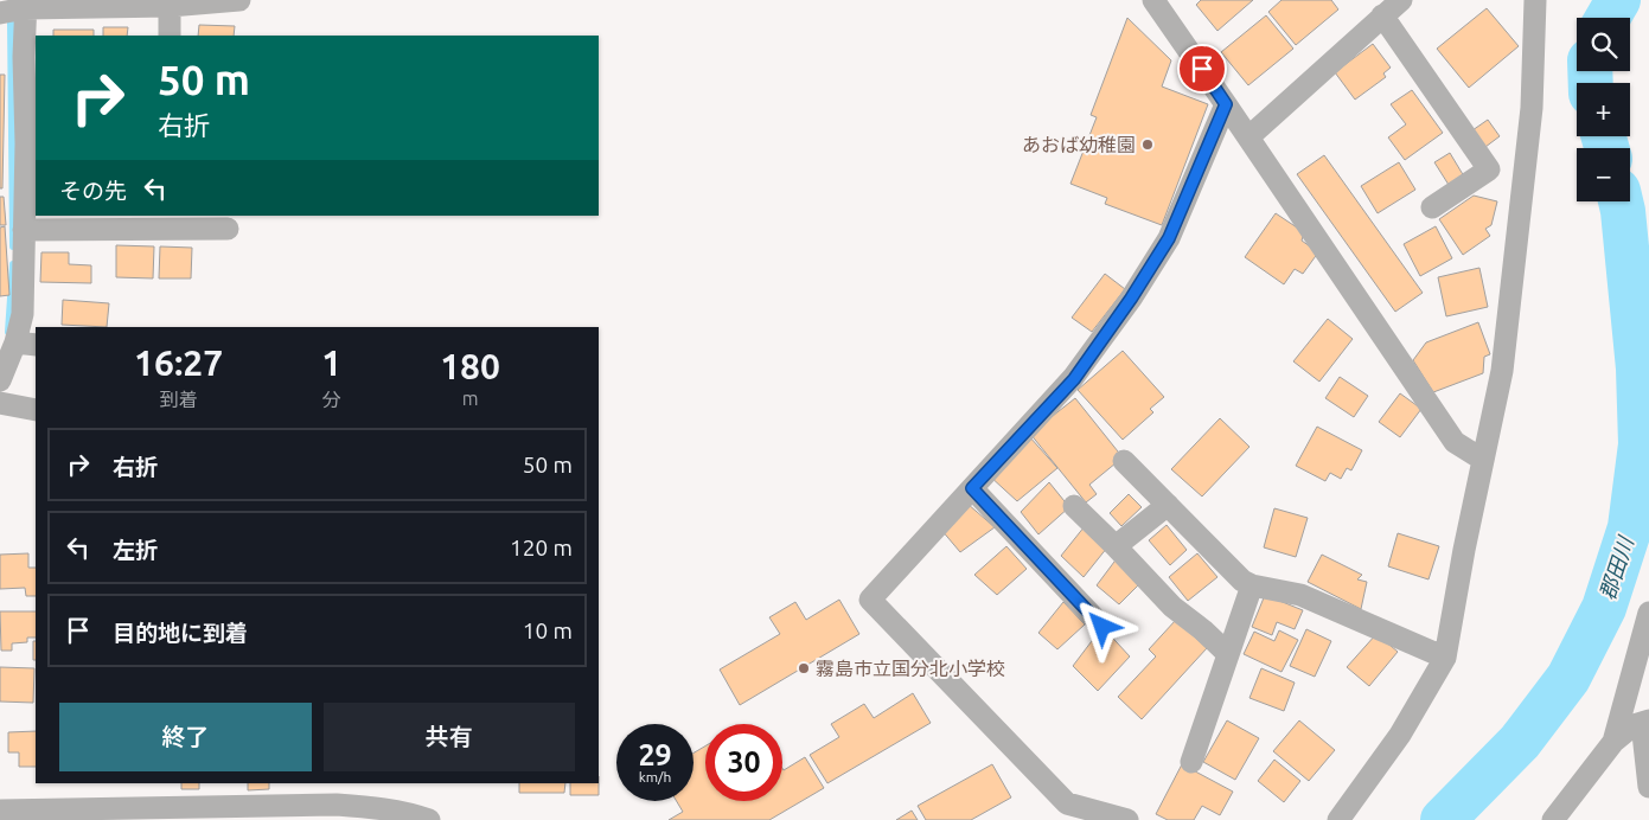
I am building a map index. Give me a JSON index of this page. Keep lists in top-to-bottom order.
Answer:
{
  "water": ["郡田川"],
  "places": ["あおば幼稚園", "霧島市立国分北小学校"],
  "page": {
    "map_buttons": ["+", "−"],
    "turn": ["50 m", "右折"],
    "then": "その先",
    "eta": [
      "16:27",
      "到着",
      "1",
      "分",
      "180",
      "m"
    ],
    "list": [
      {
        "name": "右折",
        "value": "50 m"
      },
      {
        "name": "左折",
        "value": "120 m"
      },
      {
        "name": "目的地に到着",
        "value": "10 m"
      }
    ],
    "buttons": ["終了", "共有"],
    "speed": "29 km/h",
    "limit": "30"
  }
}
